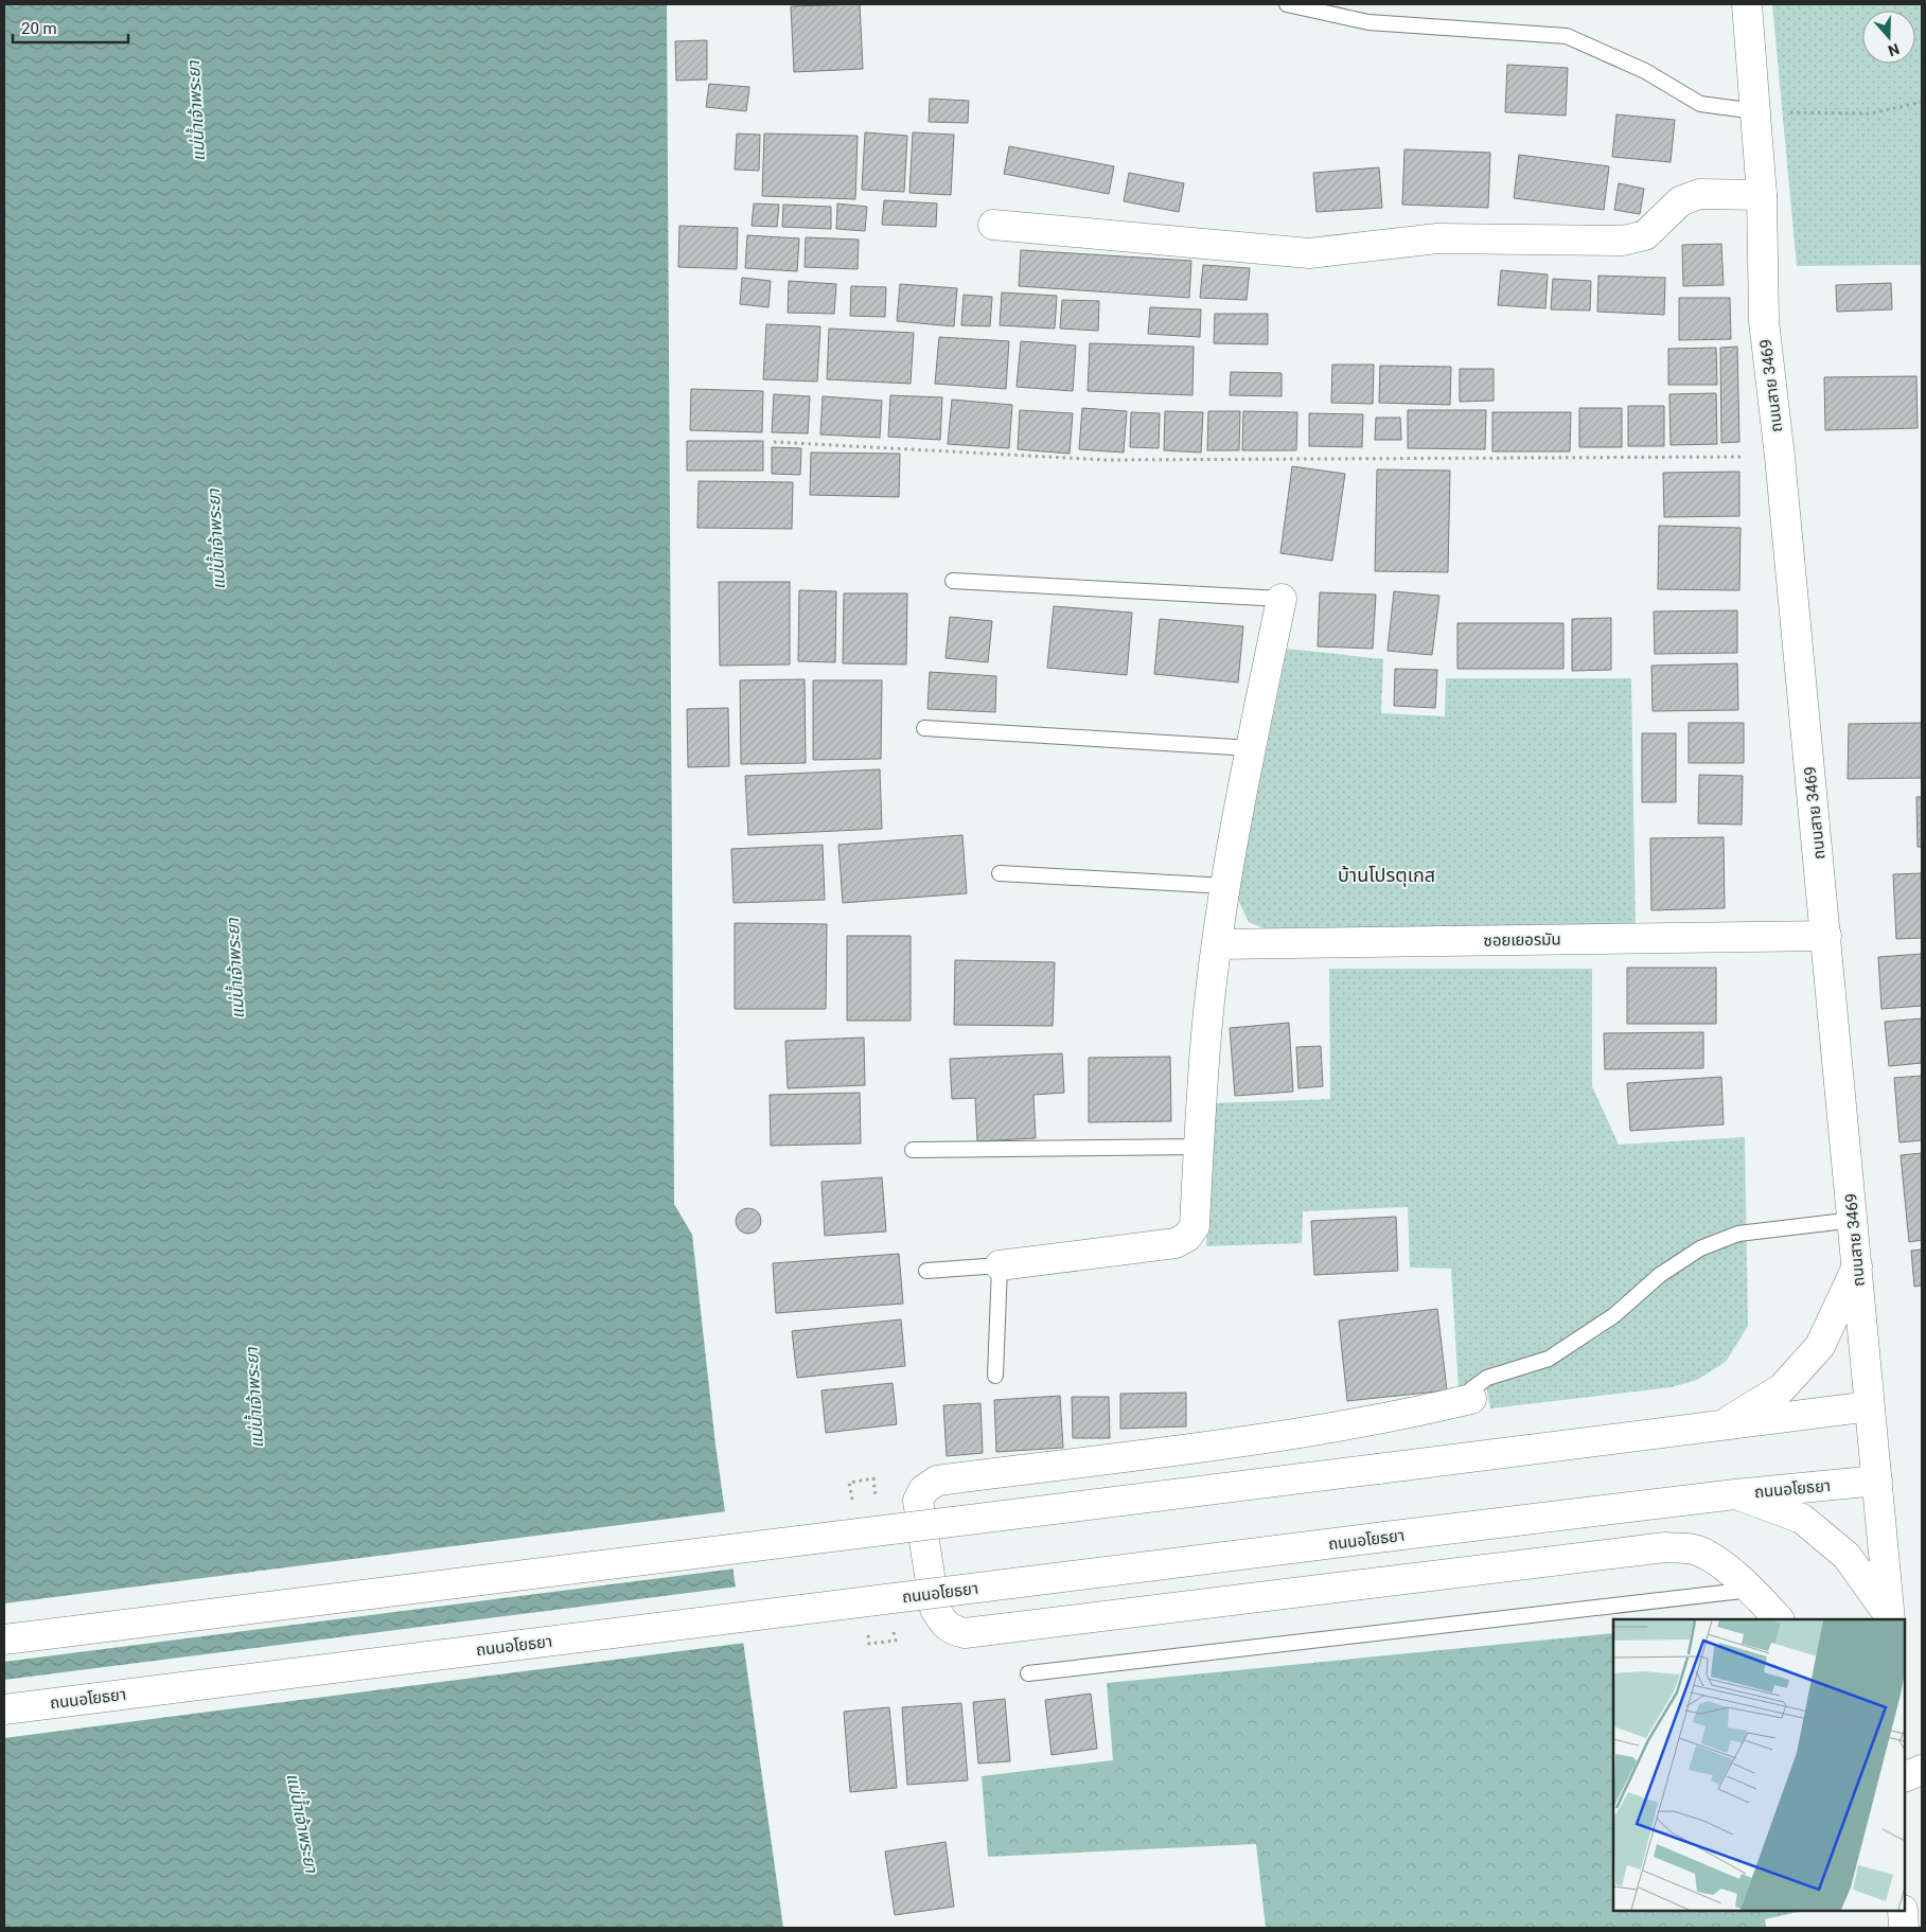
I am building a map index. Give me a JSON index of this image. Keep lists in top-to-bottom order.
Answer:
{
  "streets": {
    "street": ["ถนนสาย 3469", "ซอยเยอรมัน", "ถนนอโยธยา"]
  },
  "crossings": [
    ["ถนนสาย 3469", "ซอยเยอรมัน"],
    ["ถนนสาย 3469", "ถนนอโยธยา"]
  ],
  "districts": ["บ้านโปรตุเกส"],
  "water": ["แม่น้ำเจ้าพระยา"],
  "scale_bar": "20 m",
  "north": "bottom"
}
